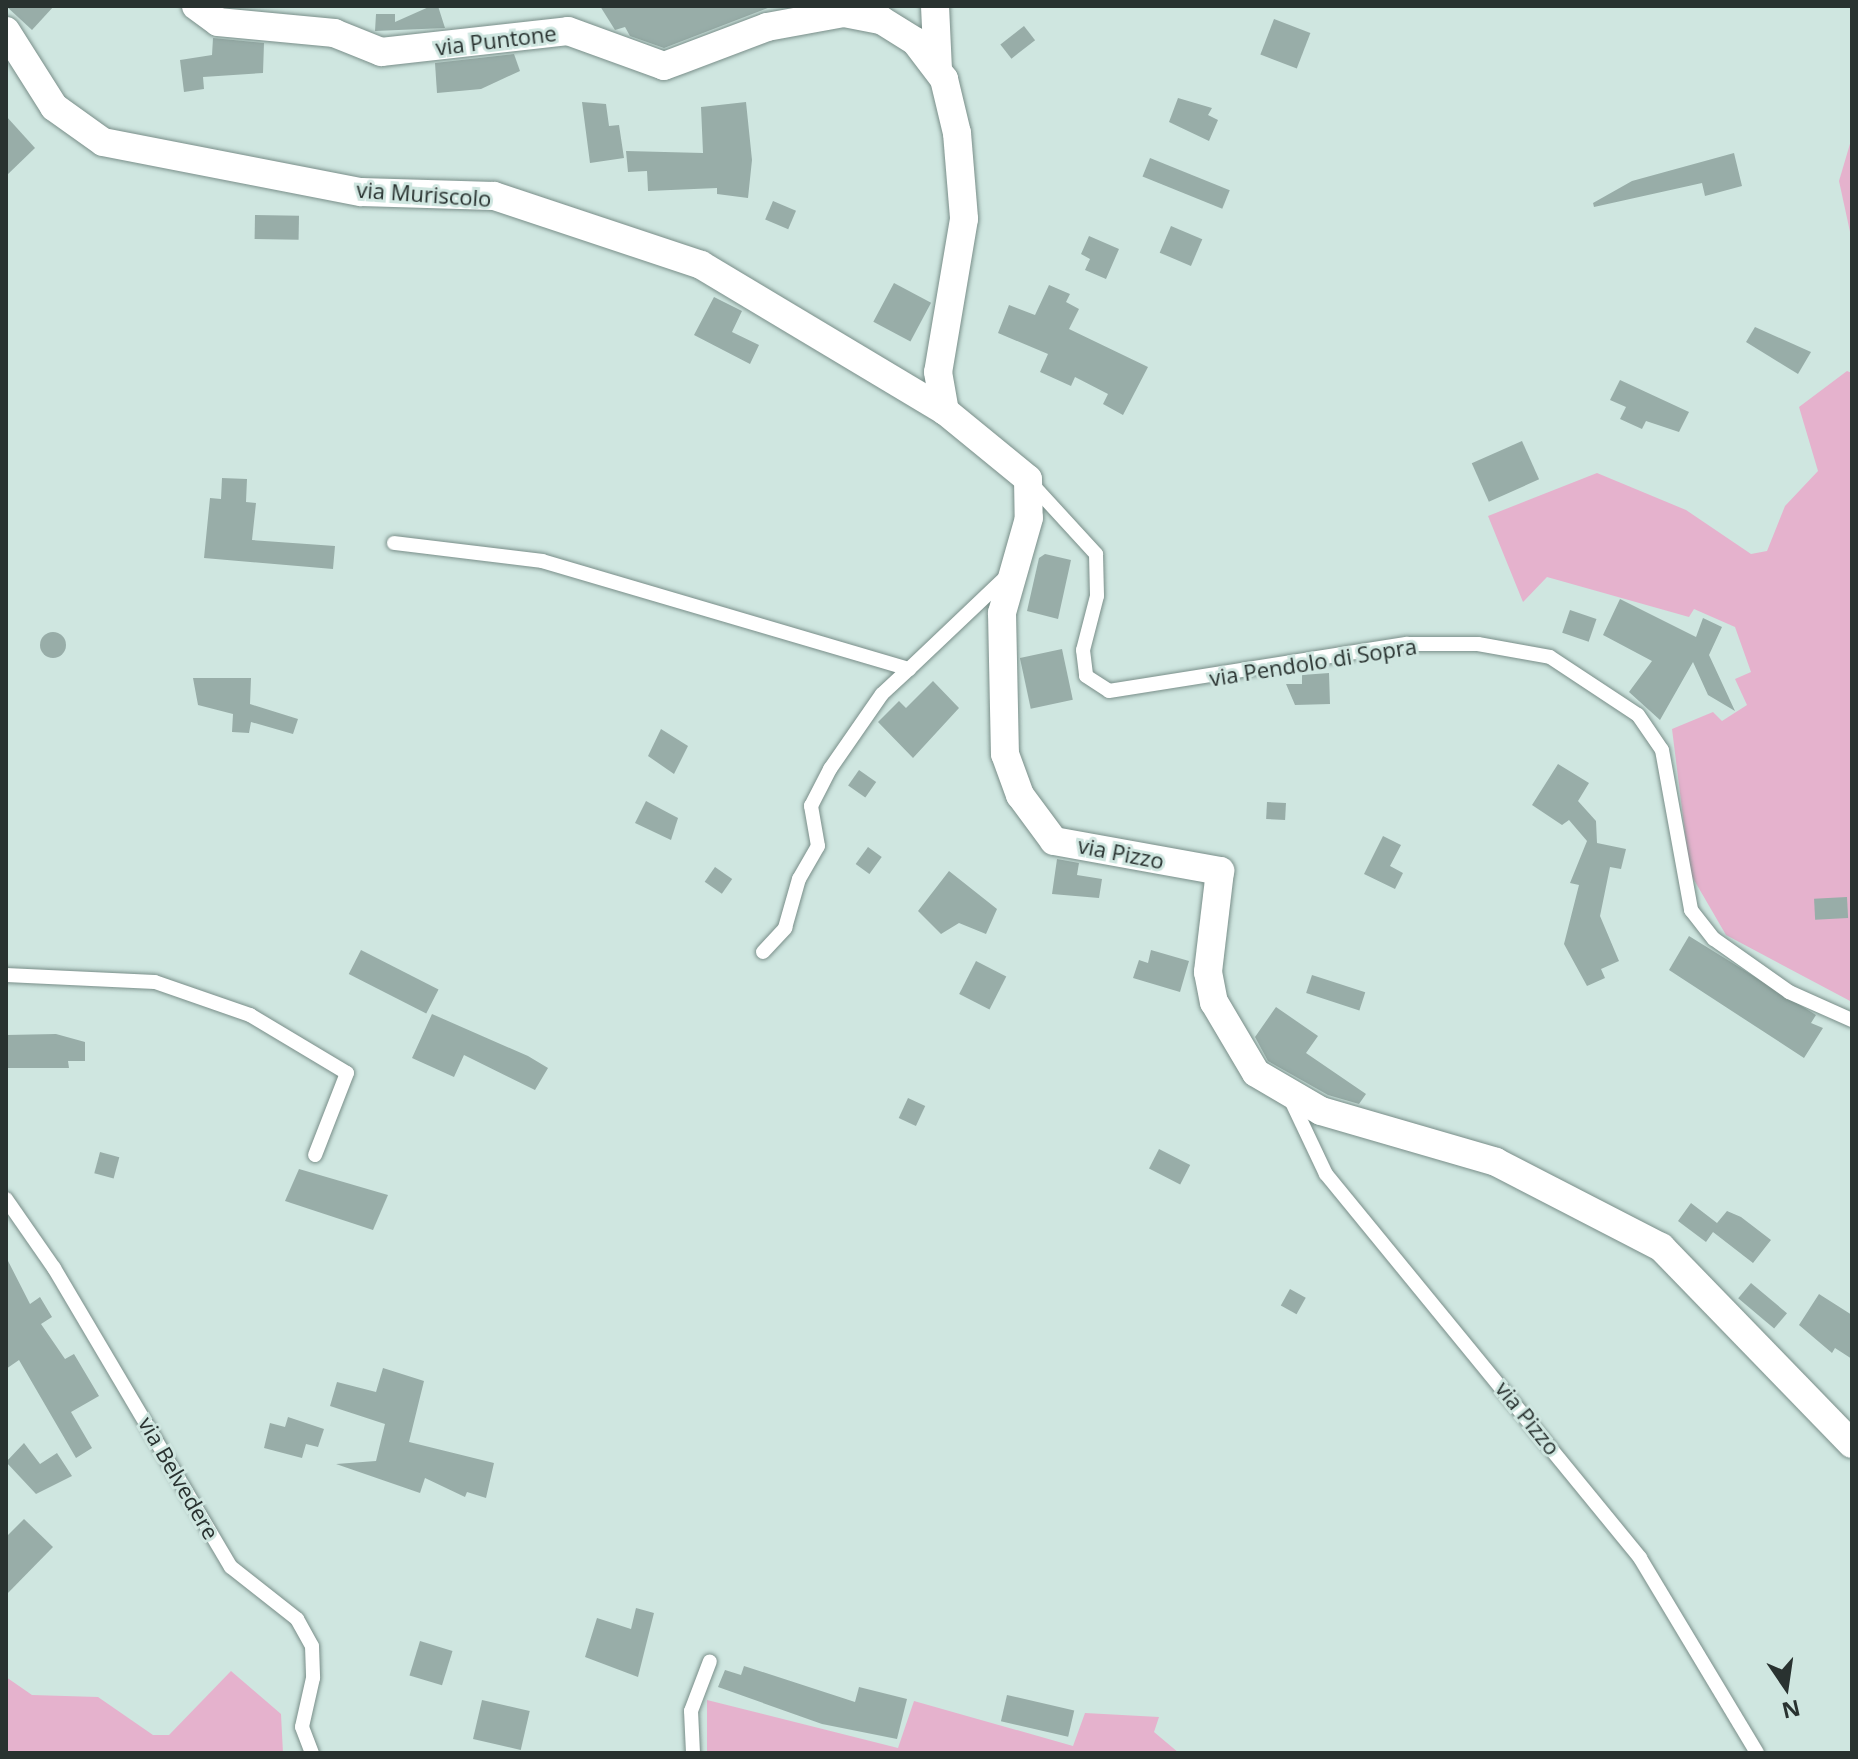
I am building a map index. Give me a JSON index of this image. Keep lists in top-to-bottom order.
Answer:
{
  "streets": {
    "street": ["via Puntone", "via Muriscolo", "via Pizzo"],
    "lane": ["via Pendolo di Sopra", "via Belvedere"]
  },
  "crossings": [
    ["via Puntone", "via Muriscolo"],
    ["via Pendolo di Sopra", "via Pizzo"]
  ],
  "north": "bottom"
}
